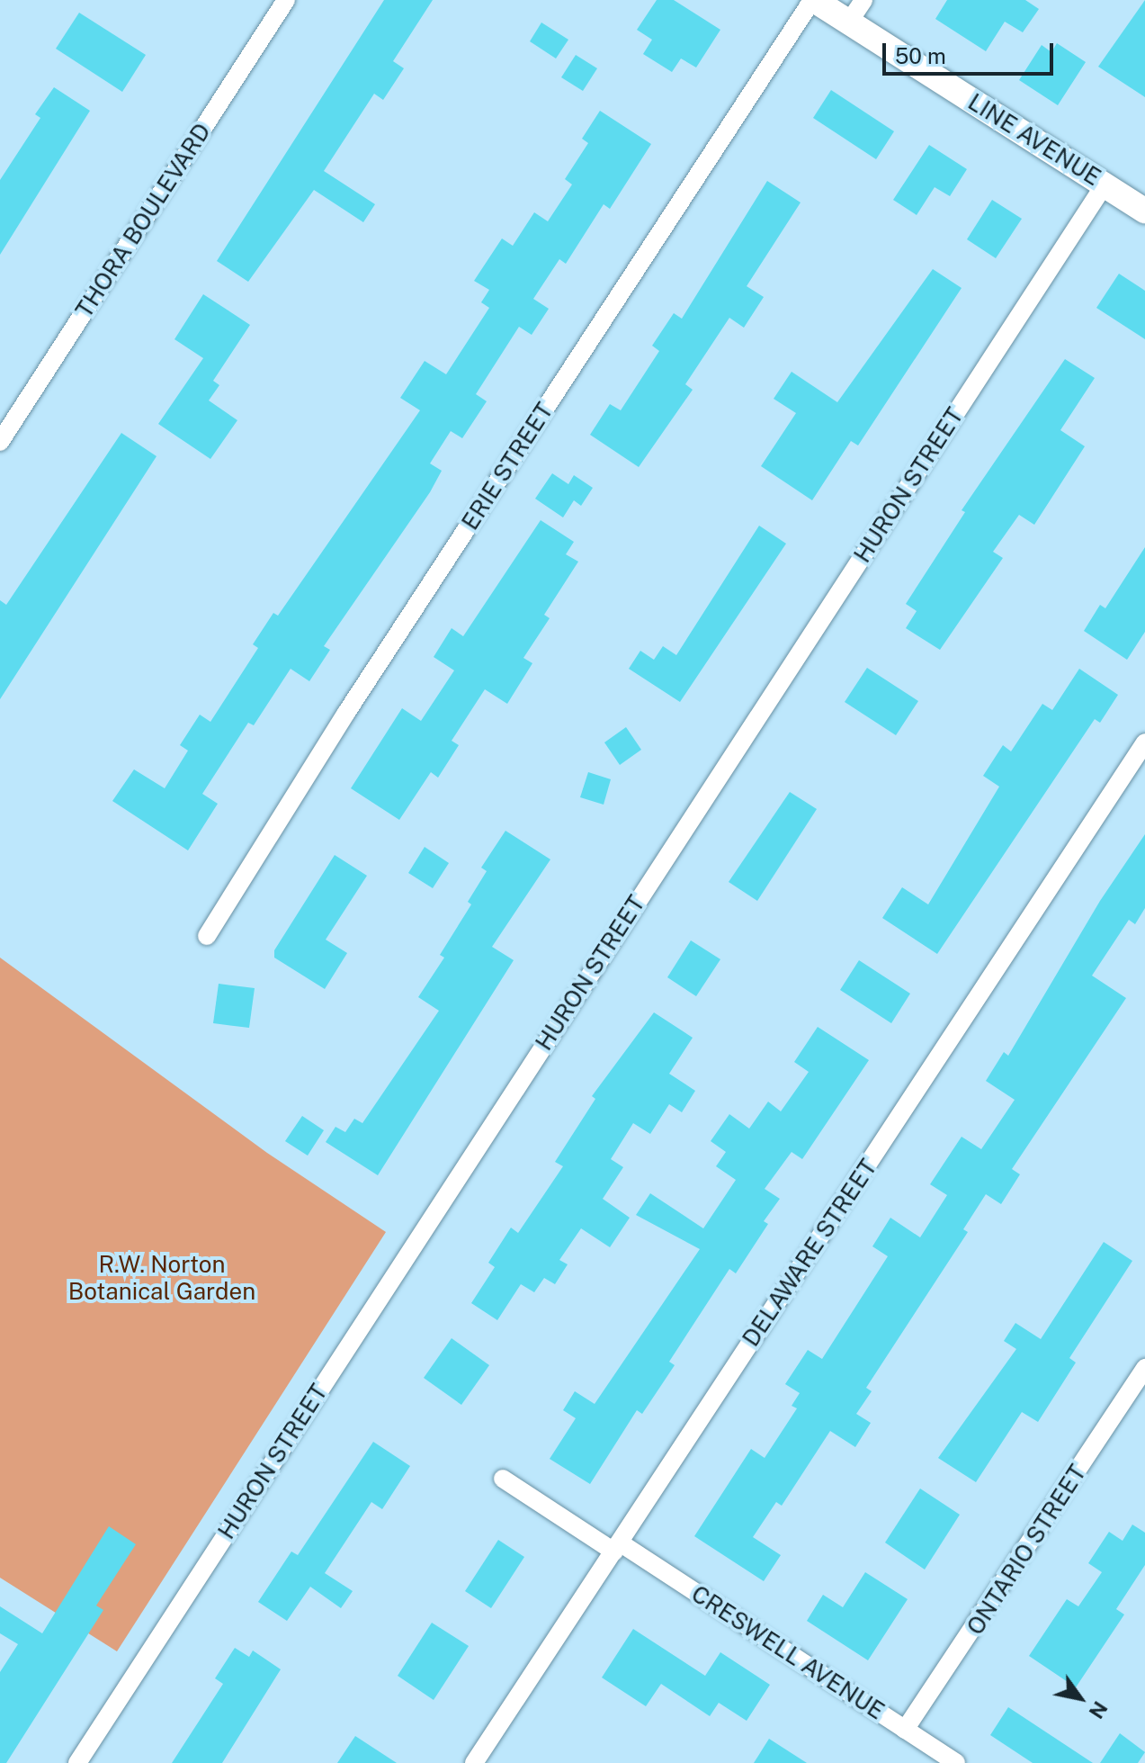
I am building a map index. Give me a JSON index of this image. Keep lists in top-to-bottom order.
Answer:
{
  "streets": {
    "main road": ["LINE AVENUE"],
    "street": [
      "THORA BOULEVARD",
      "ERIE STREET",
      "HURON STREET",
      "DELAWARE STREET",
      "ONTARIO STREET",
      "CRESWELL AVENUE"
    ]
  },
  "crossings": [
    ["LINE AVENUE", "ERIE STREET"],
    ["LINE AVENUE", "HURON STREET"],
    ["DELAWARE STREET", "CRESWELL AVENUE"],
    ["ONTARIO STREET", "CRESWELL AVENUE"]
  ],
  "parks": ["R.W. Norton Botanical Garden"],
  "scale_bar": "50 m",
  "north": "bottom right"
}
